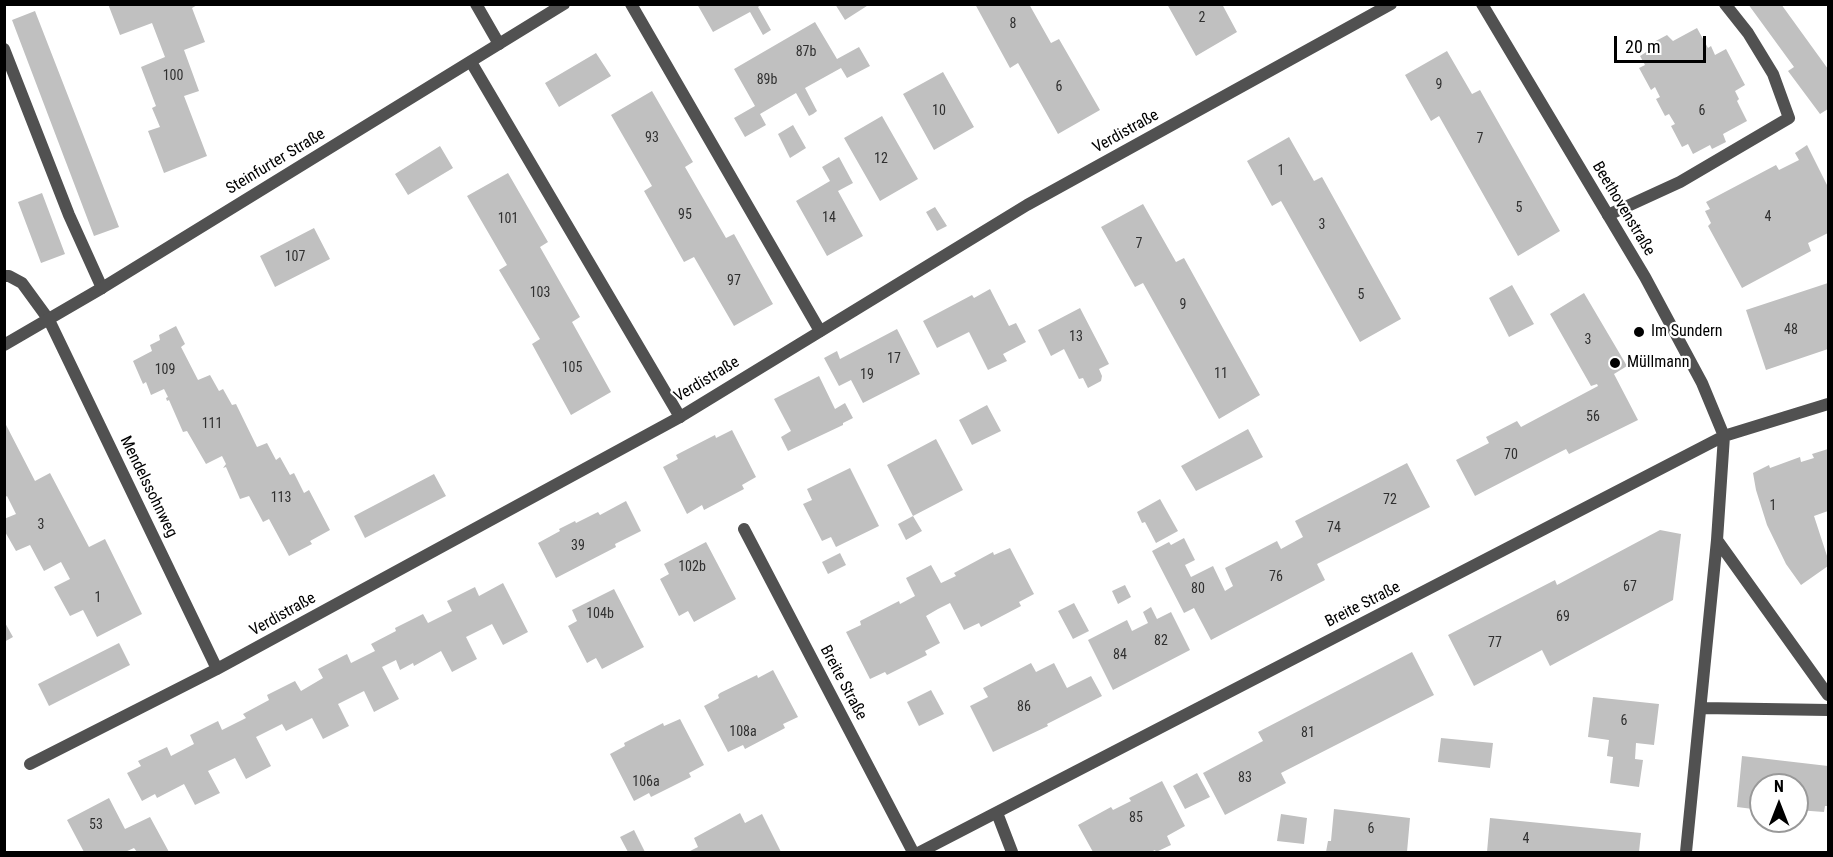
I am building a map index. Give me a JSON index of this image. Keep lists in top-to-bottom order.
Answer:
{
  "streets": {
    "street": [
      "Verdistraße",
      "Steinfurter Straße",
      "Beethovenstraße",
      "Mendelssohnweg",
      "Breite Straße"
    ]
  },
  "crossings": [
    ["Verdistraße", "Mendelssohnweg"],
    ["Steinfurter Straße", "Mendelssohnweg"],
    ["Beethovenstraße", "Breite Straße"]
  ],
  "places": ["Im Sundern", "Müllmann"],
  "house_numbers": [
    "2",
    "8",
    "87b",
    "100",
    "89b",
    "9",
    "6",
    "10",
    "6",
    "93",
    "7",
    "12",
    "1",
    "5",
    "95",
    "4",
    "14",
    "101",
    "3",
    "7",
    "107",
    "97",
    "103",
    "5",
    "9",
    "48",
    "13",
    "3",
    "17",
    "105",
    "109",
    "11",
    "19",
    "56",
    "111",
    "70",
    "113",
    "72",
    "1",
    "3",
    "74",
    "39",
    "102b",
    "76",
    "67",
    "80",
    "1",
    "104b",
    "69",
    "82",
    "77",
    "84",
    "86",
    "6",
    "108a",
    "81",
    "83",
    "106a",
    "85",
    "53",
    "6",
    "4"
  ],
  "scale_bar": "20 m",
  "north": "top"
}
